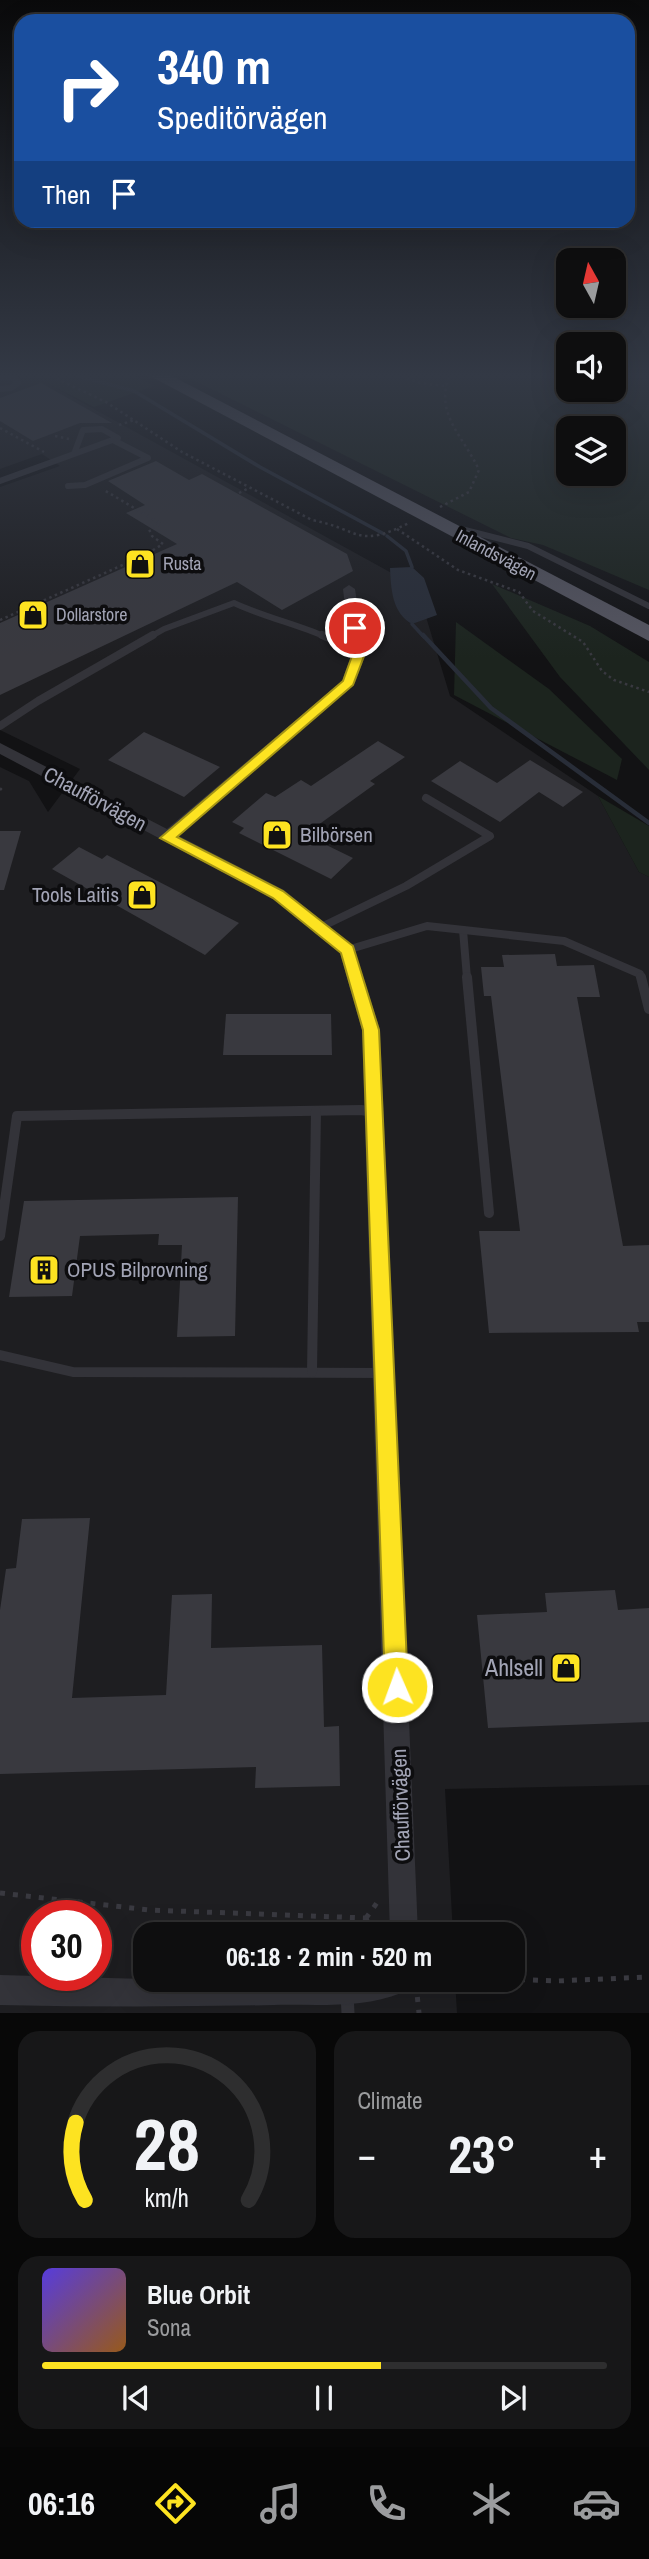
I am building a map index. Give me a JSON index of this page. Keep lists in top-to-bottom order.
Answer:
{
  "streets": {
    "highway": ["Inlandsvägen"],
    "street": ["Chaufförvägen"]
  },
  "places": {
    "shop": [
      "Rusta",
      "Dollarstore",
      "Bilbörsen",
      "Tools Laitis",
      "Ahlsell"
    ],
    "building": ["OPUS Bilprovning"]
  },
  "north": "top",
  "page": {
    "turn": ["340 m", "Speditörvägen"],
    "then": "Then",
    "limit": "30",
    "trip": "06:18 · 2 min · 520 m",
    "tile": "Climate",
    "heat": ["−", "23°", "+"],
    "song": ["Blue Orbit", "Sona"],
    "tabs": "06:16",
    "gauge": ["28", "km/h"]
  }
}
